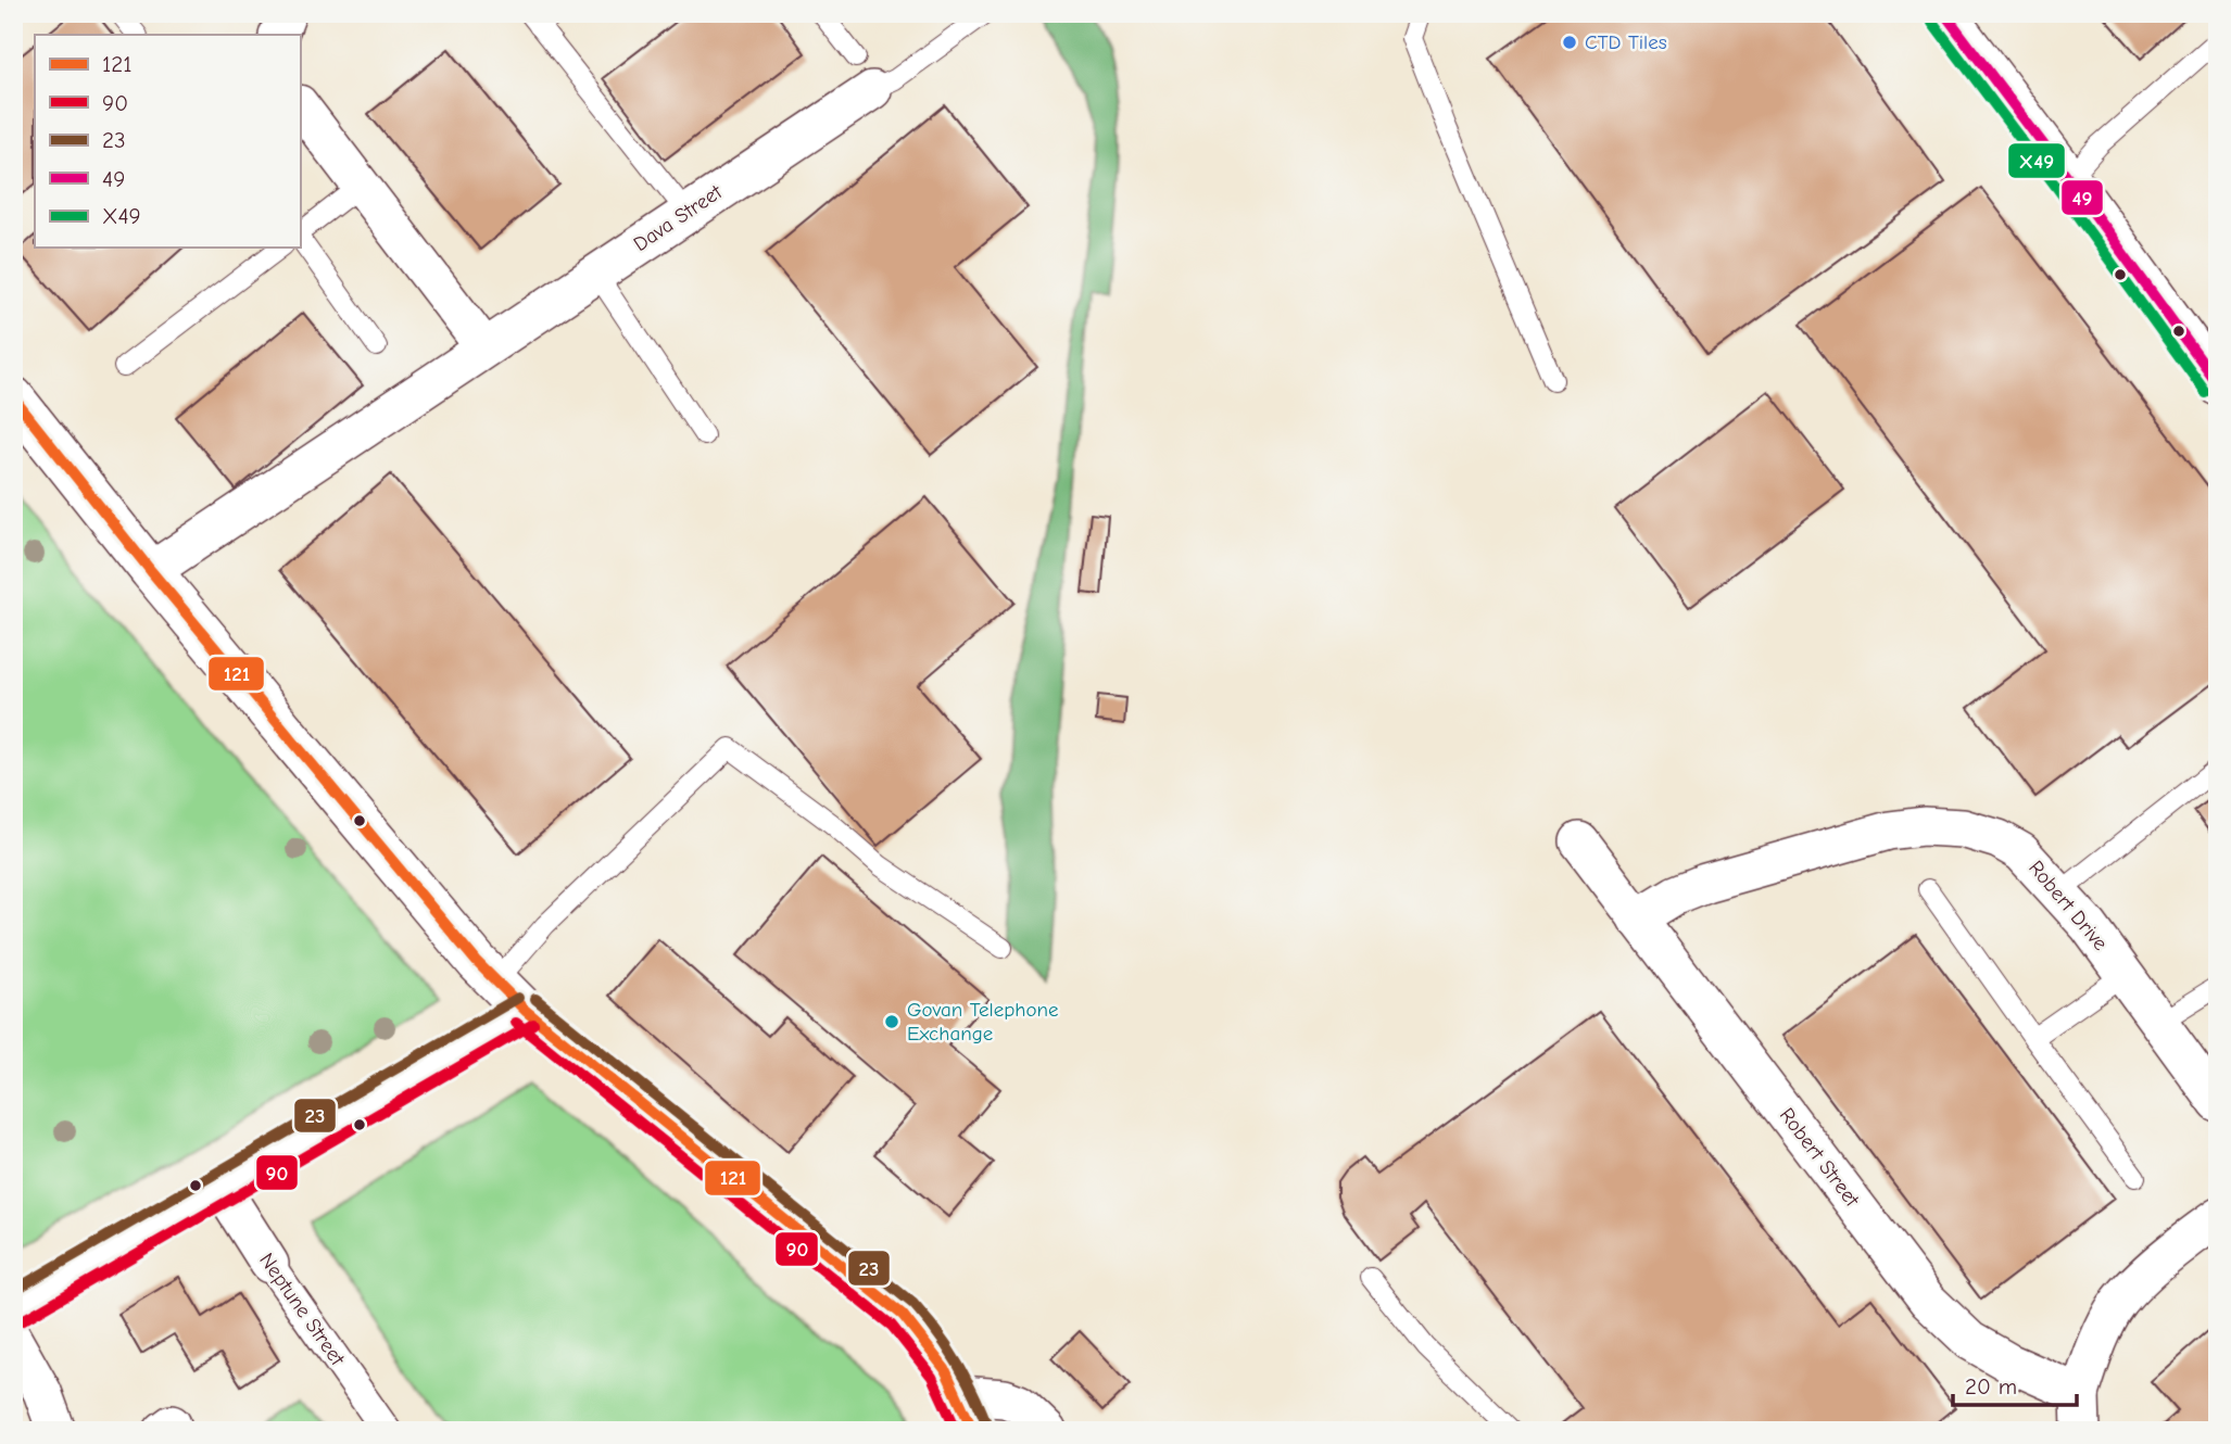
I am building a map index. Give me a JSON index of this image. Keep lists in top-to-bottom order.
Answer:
{
  "streets": {
    "street": [
      "Dava Street",
      "Robert Drive",
      "Robert Street",
      "Neptune Street"
    ]
  },
  "crossings": [
    ["Robert Drive", "Robert Street"]
  ],
  "places": ["CTD Tiles", "Govan Telephone Exchange"],
  "lines": [
    "transit line 49",
    "transit line X49",
    "transit line 121",
    "transit line 23",
    "transit line 90"
  ],
  "legend": [
    "121",
    "90",
    "23",
    "49",
    "X49"
  ],
  "scale_bar": "20 m"
}
